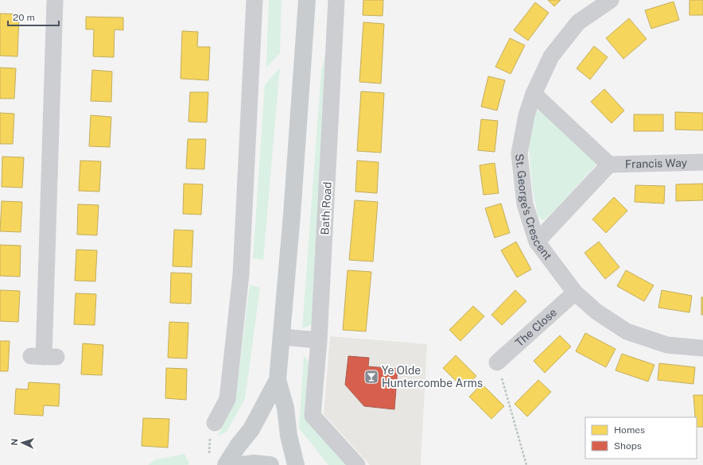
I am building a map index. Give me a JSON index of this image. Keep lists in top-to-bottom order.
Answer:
{
  "streets": {
    "street": [
      "Francis Way",
      "St. George's Crescent",
      "Bath Road",
      "The Close"
    ]
  },
  "crossings": [
    ["St. George's Crescent", "The Close"]
  ],
  "places": {
    "bar": ["Ye Olde Huntercombe Arms"]
  },
  "legend": ["Homes", "Shops"],
  "scale_bar": "20 m",
  "north": "left"
}
